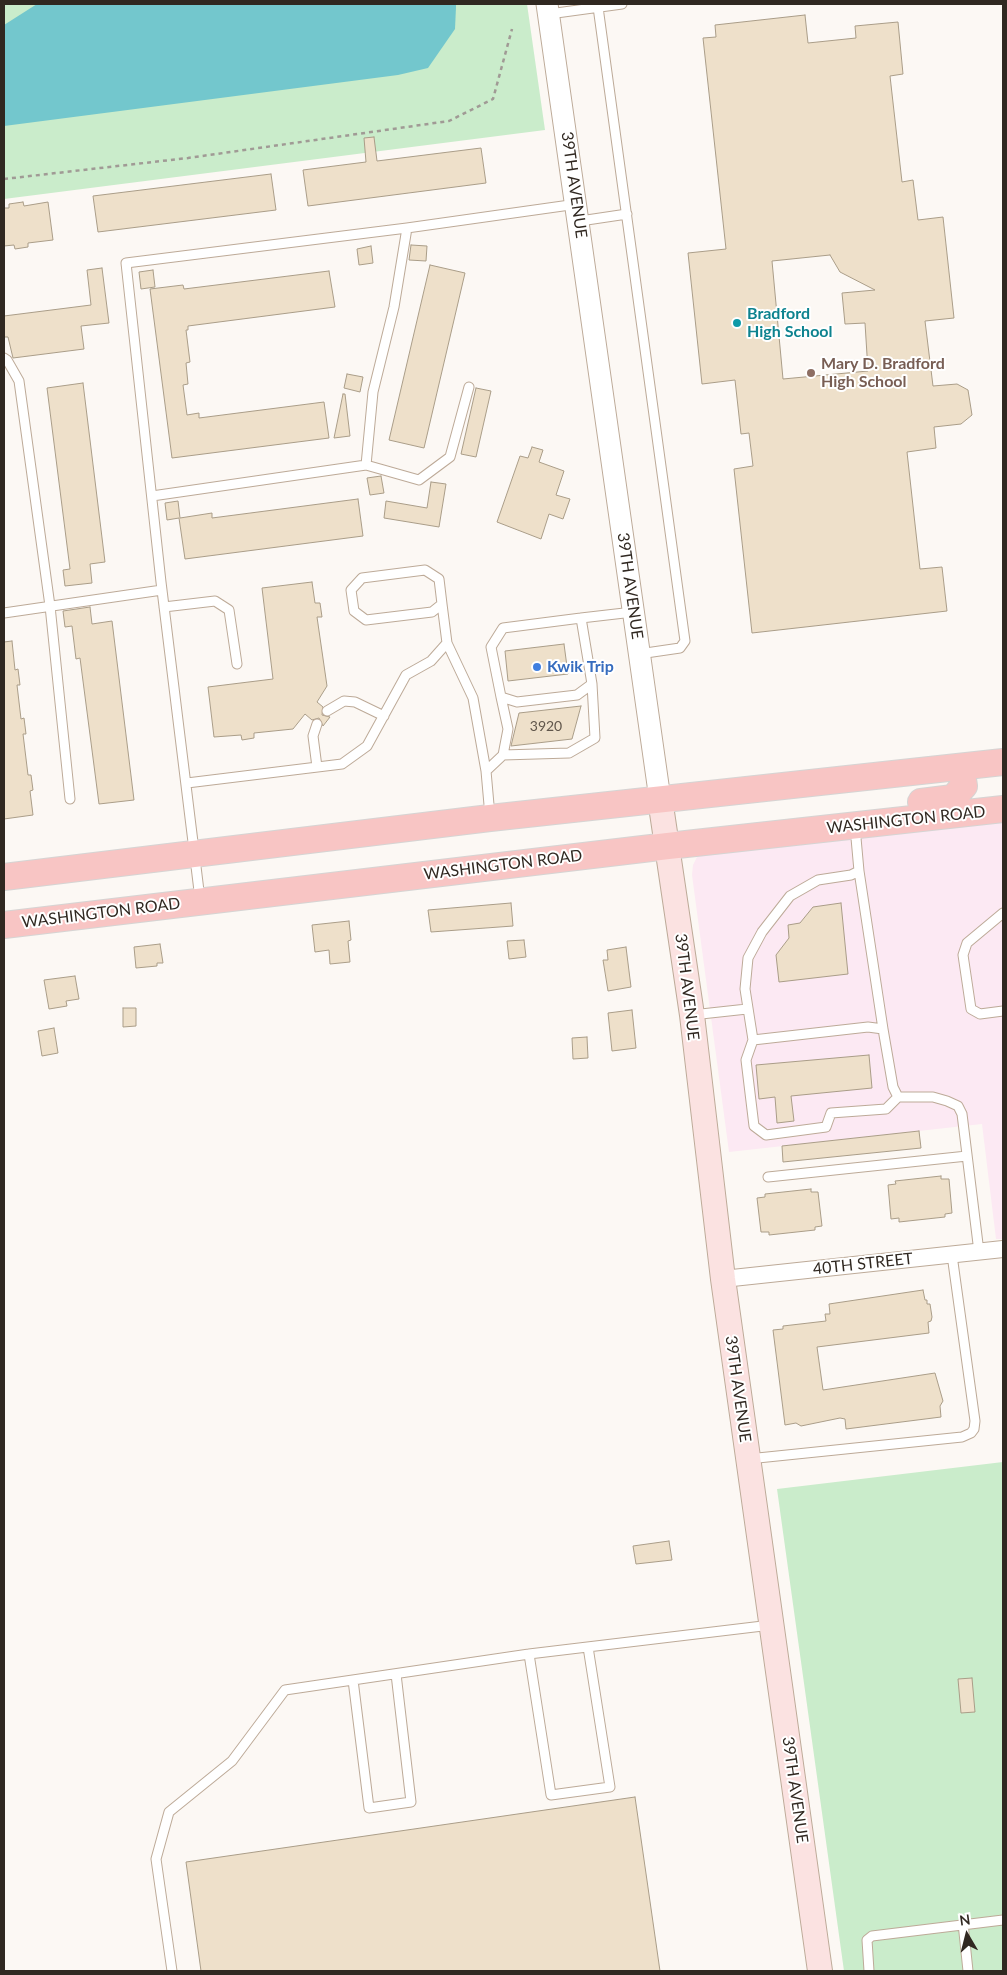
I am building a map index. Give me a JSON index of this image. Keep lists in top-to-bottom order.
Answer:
{
  "streets": {
    "main road": ["39TH AVENUE", "WASHINGTON ROAD"],
    "street": ["40TH STREET"]
  },
  "crossings": [
    ["39TH AVENUE", "WASHINGTON ROAD"],
    ["39TH AVENUE", "40TH STREET"]
  ],
  "places": ["Bradford High School", "Mary D. Bradford High School", "Kwik Trip"],
  "house_numbers": ["3920"],
  "north": "top"
}
